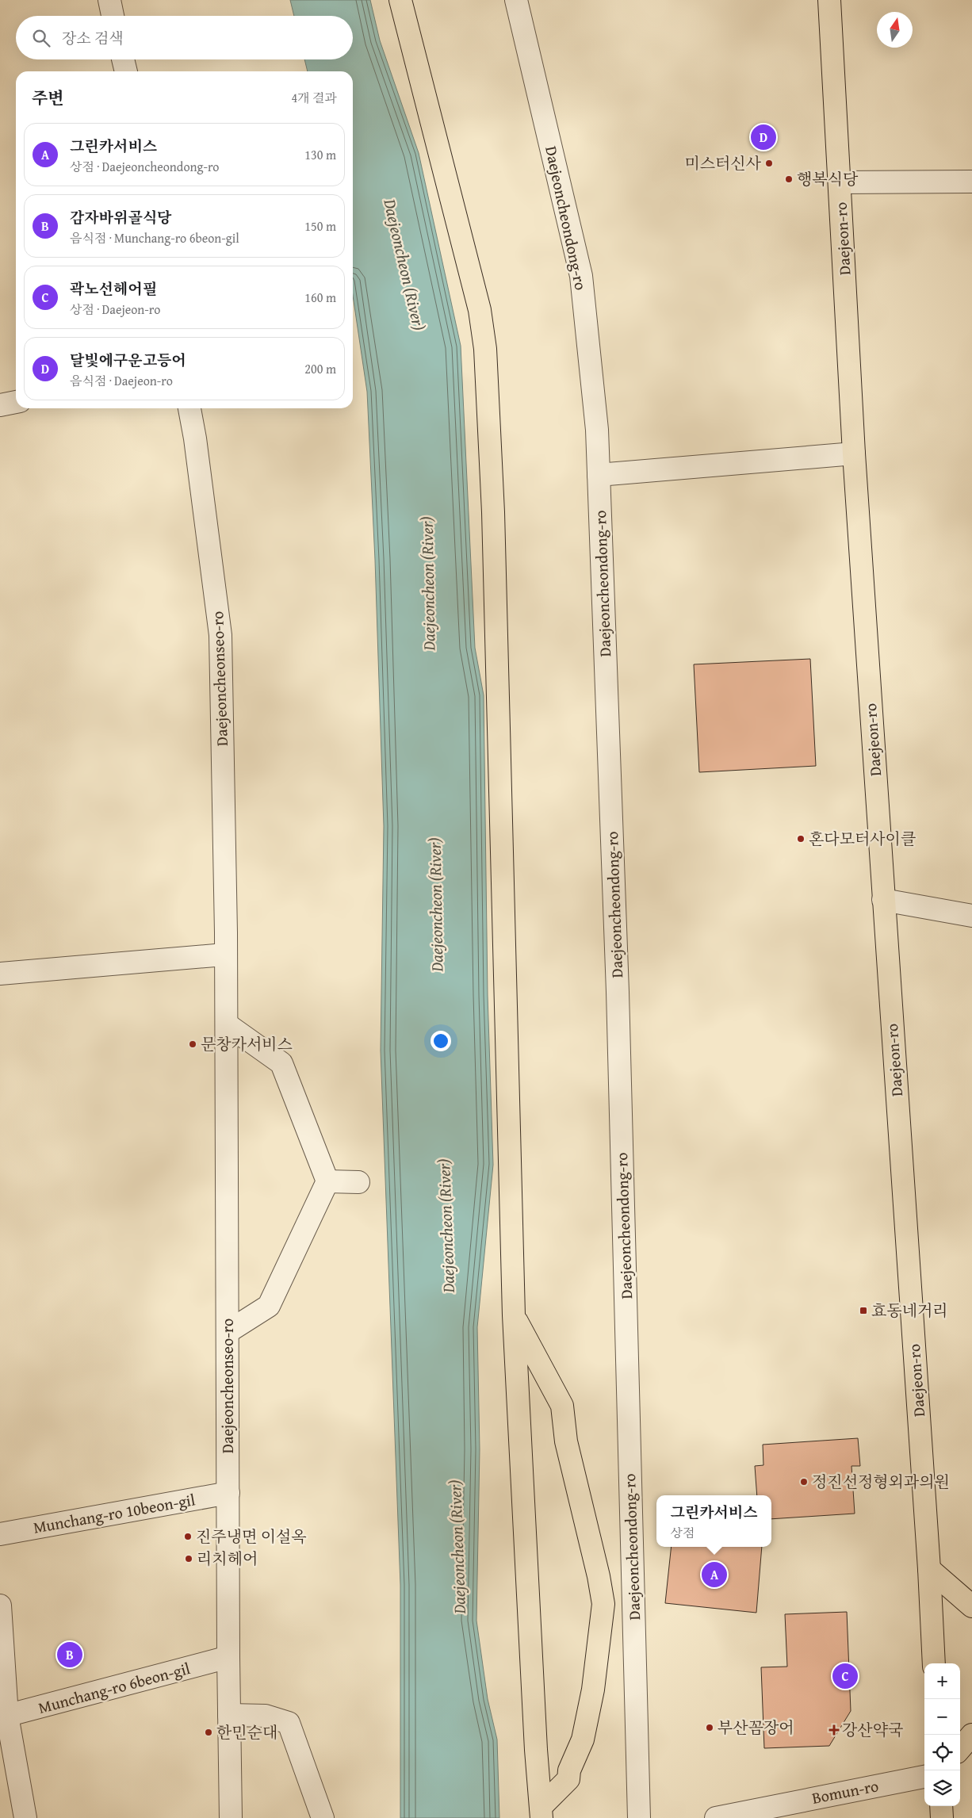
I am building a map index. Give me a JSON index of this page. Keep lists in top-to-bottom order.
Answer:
{
  "streets": {
    "main road": ["Daejeon-ro"],
    "street": [
      "Daejeoncheondong-ro",
      "Daejeoncheonseo-ro",
      "Munchang-ro 10beon-gil",
      "Munchang-ro 6beon-gil",
      "Bomun-ro"
    ]
  },
  "crossings": [
    ["Daejeoncheonseo-ro", "Munchang-ro 10beon-gil"],
    ["Daejeoncheonseo-ro", "Munchang-ro 6beon-gil"]
  ],
  "water": ["Daejeoncheon (River)"],
  "places": {
    "other": [
      "미스터신사",
      "행복식당",
      "혼다모터사이클",
      "문창카서비스",
      "정진선정형외과의원",
      "진주냉면 이설옥",
      "리치헤어",
      "부산꼼장어",
      "한민순대"
    ],
    "transit": ["효동네거리"],
    "health": ["강산약국"]
  },
  "north": "top",
  "page": {
    "search": "장소 검색",
    "heading": ["주변", "4개 결과"],
    "pins": [
      "D",
      "A",
      "B",
      "C"
    ],
    "list": [
      {
        "mark": "A",
        "name": "그린카서비스",
        "note": "상점 · Daejeoncheondong-ro",
        "value": "130 m"
      },
      {
        "mark": "B",
        "name": "감자바위골식당",
        "note": "음식점 · Munchang-ro 6beon-gil",
        "value": "150 m"
      },
      {
        "mark": "C",
        "name": "곽노선헤어필",
        "note": "상점 · Daejeon-ro",
        "value": "160 m"
      },
      {
        "mark": "D",
        "name": "달빛에구운고등어",
        "note": "음식점 · Daejeon-ro",
        "value": "200 m"
      }
    ],
    "popup": ["그린카서비스", "상점"],
    "map_buttons": ["+", "−"]
  }
}
